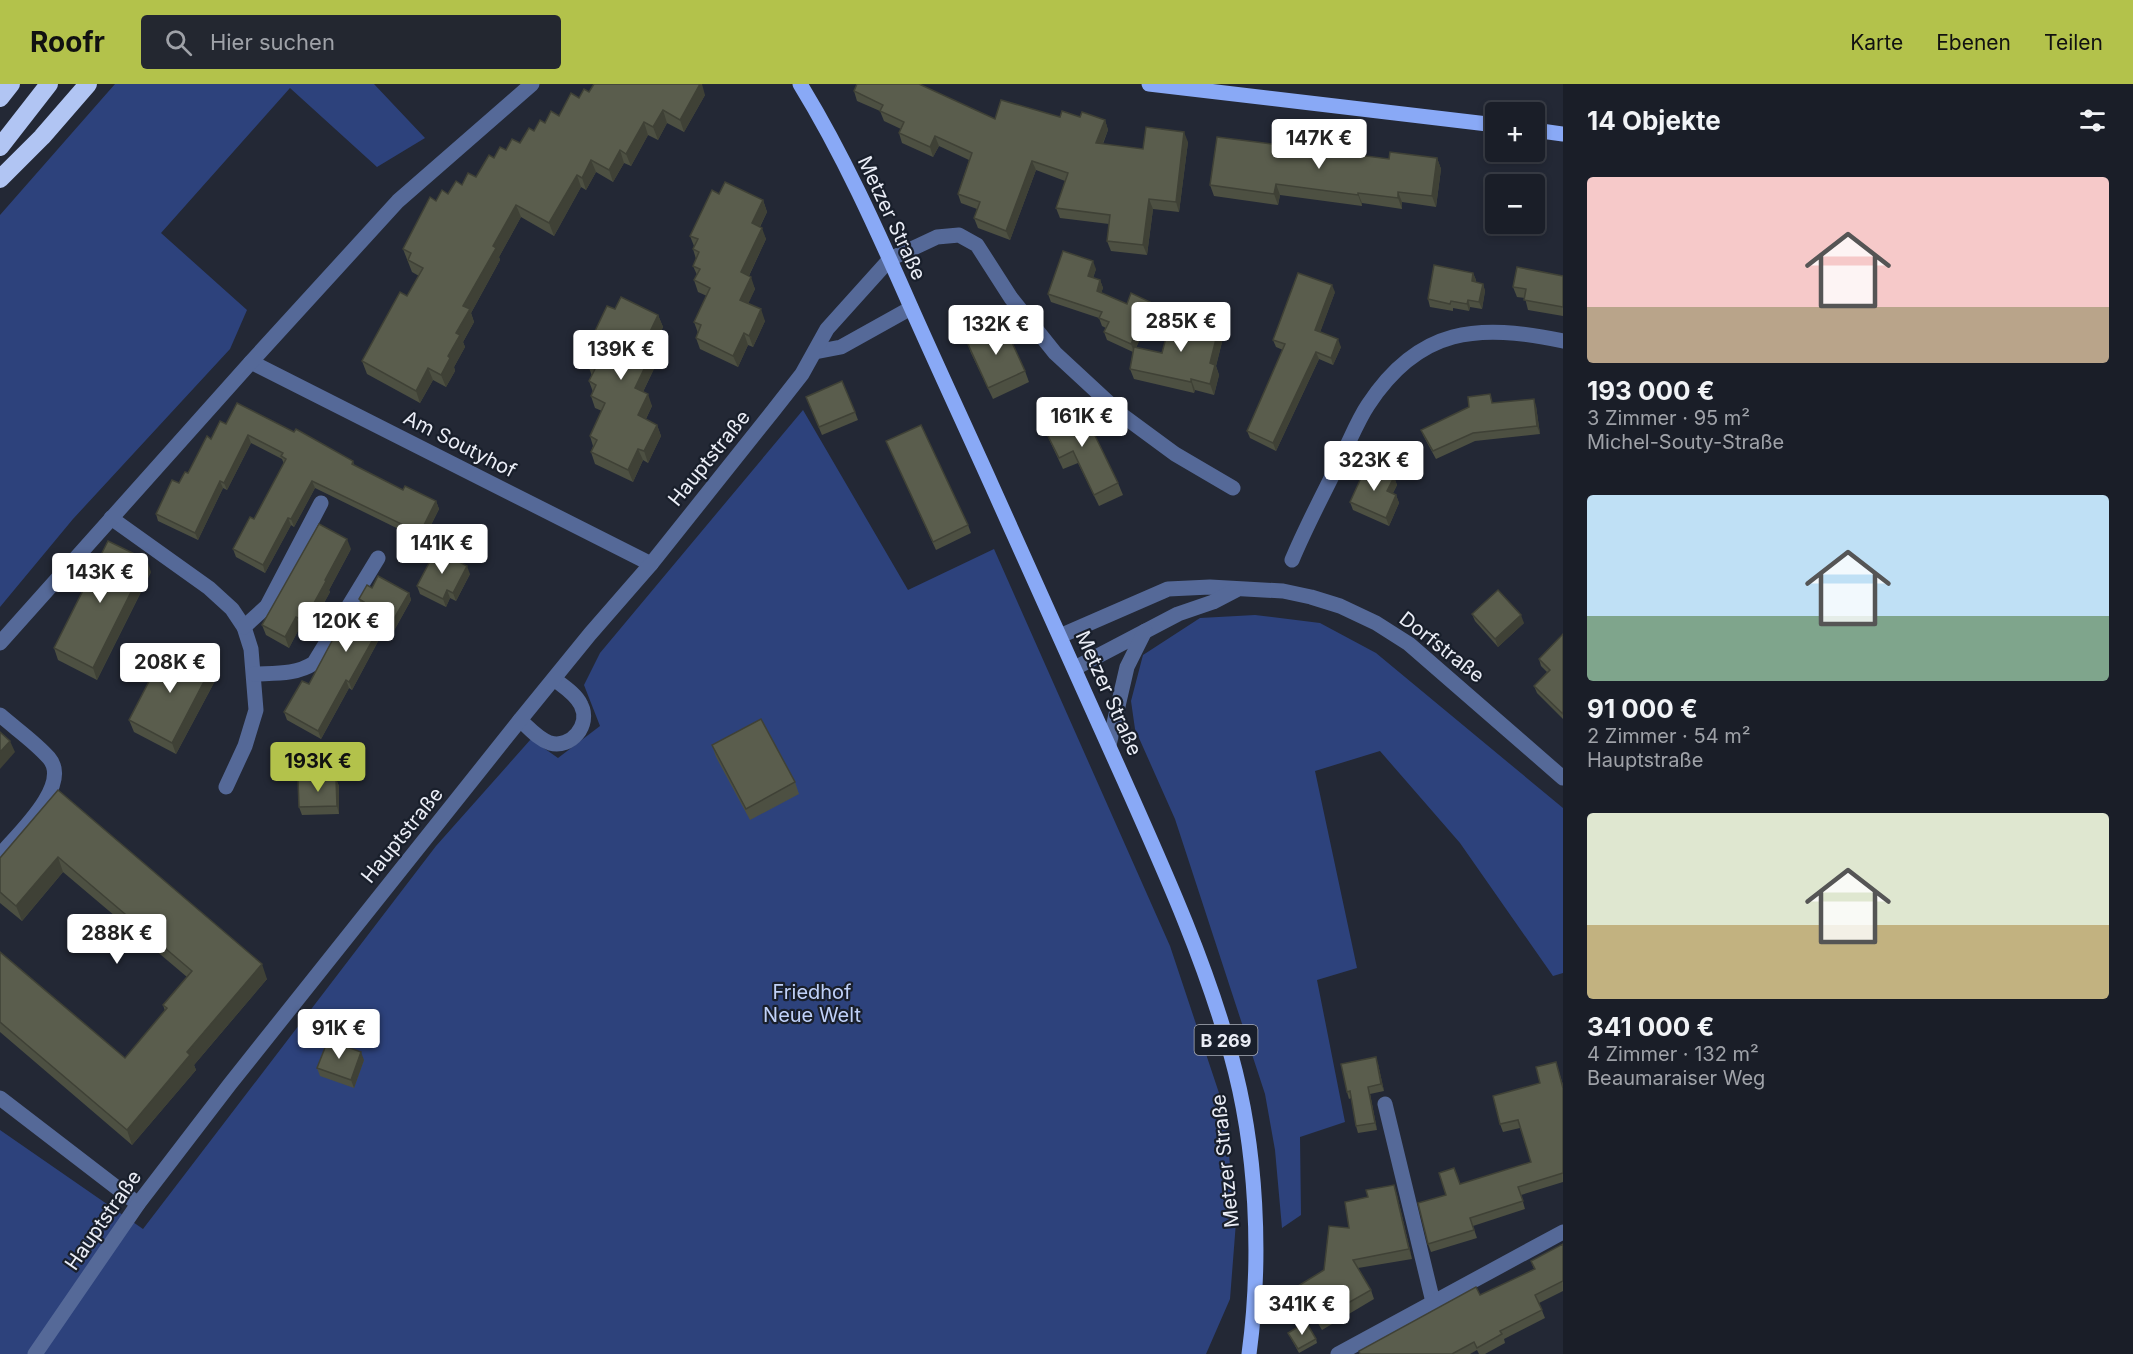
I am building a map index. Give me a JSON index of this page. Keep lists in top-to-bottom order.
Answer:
{
  "streets": {
    "main road": ["Metzer Straße", "B 269"],
    "street": ["Am Soutyhof", "Hauptstraße", "Dorfstraße"]
  },
  "crossings": [
    ["Metzer Straße", "Hauptstraße"],
    ["Metzer Straße", "Dorfstraße"],
    ["Am Soutyhof", "Hauptstraße"]
  ],
  "parks": ["Friedhof Neue Welt"],
  "page": {
    "header": "Roofr",
    "search": "Hier suchen",
    "nav": ["Karte", "Ebenen", "Teilen"],
    "heading": "14 Objekte",
    "map_buttons": ["+", "−"],
    "price": [
      "147K €",
      "285K €",
      "132K €",
      "139K €",
      "161K €",
      "323K €",
      "141K €",
      "143K €",
      "120K €",
      "208K €",
      "193K €",
      "288K €",
      "91K €",
      "341K €"
    ],
    "list": [
      {
        "name": "193 000 €",
        "note": "3 Zimmer · 95 m² · Michel-Souty-Straße"
      },
      {
        "name": "91 000 €",
        "note": "2 Zimmer · 54 m² · Hauptstraße"
      },
      {
        "name": "341 000 €",
        "note": "4 Zimmer · 132 m² · Beaumaraiser Weg"
      }
    ]
  }
}
